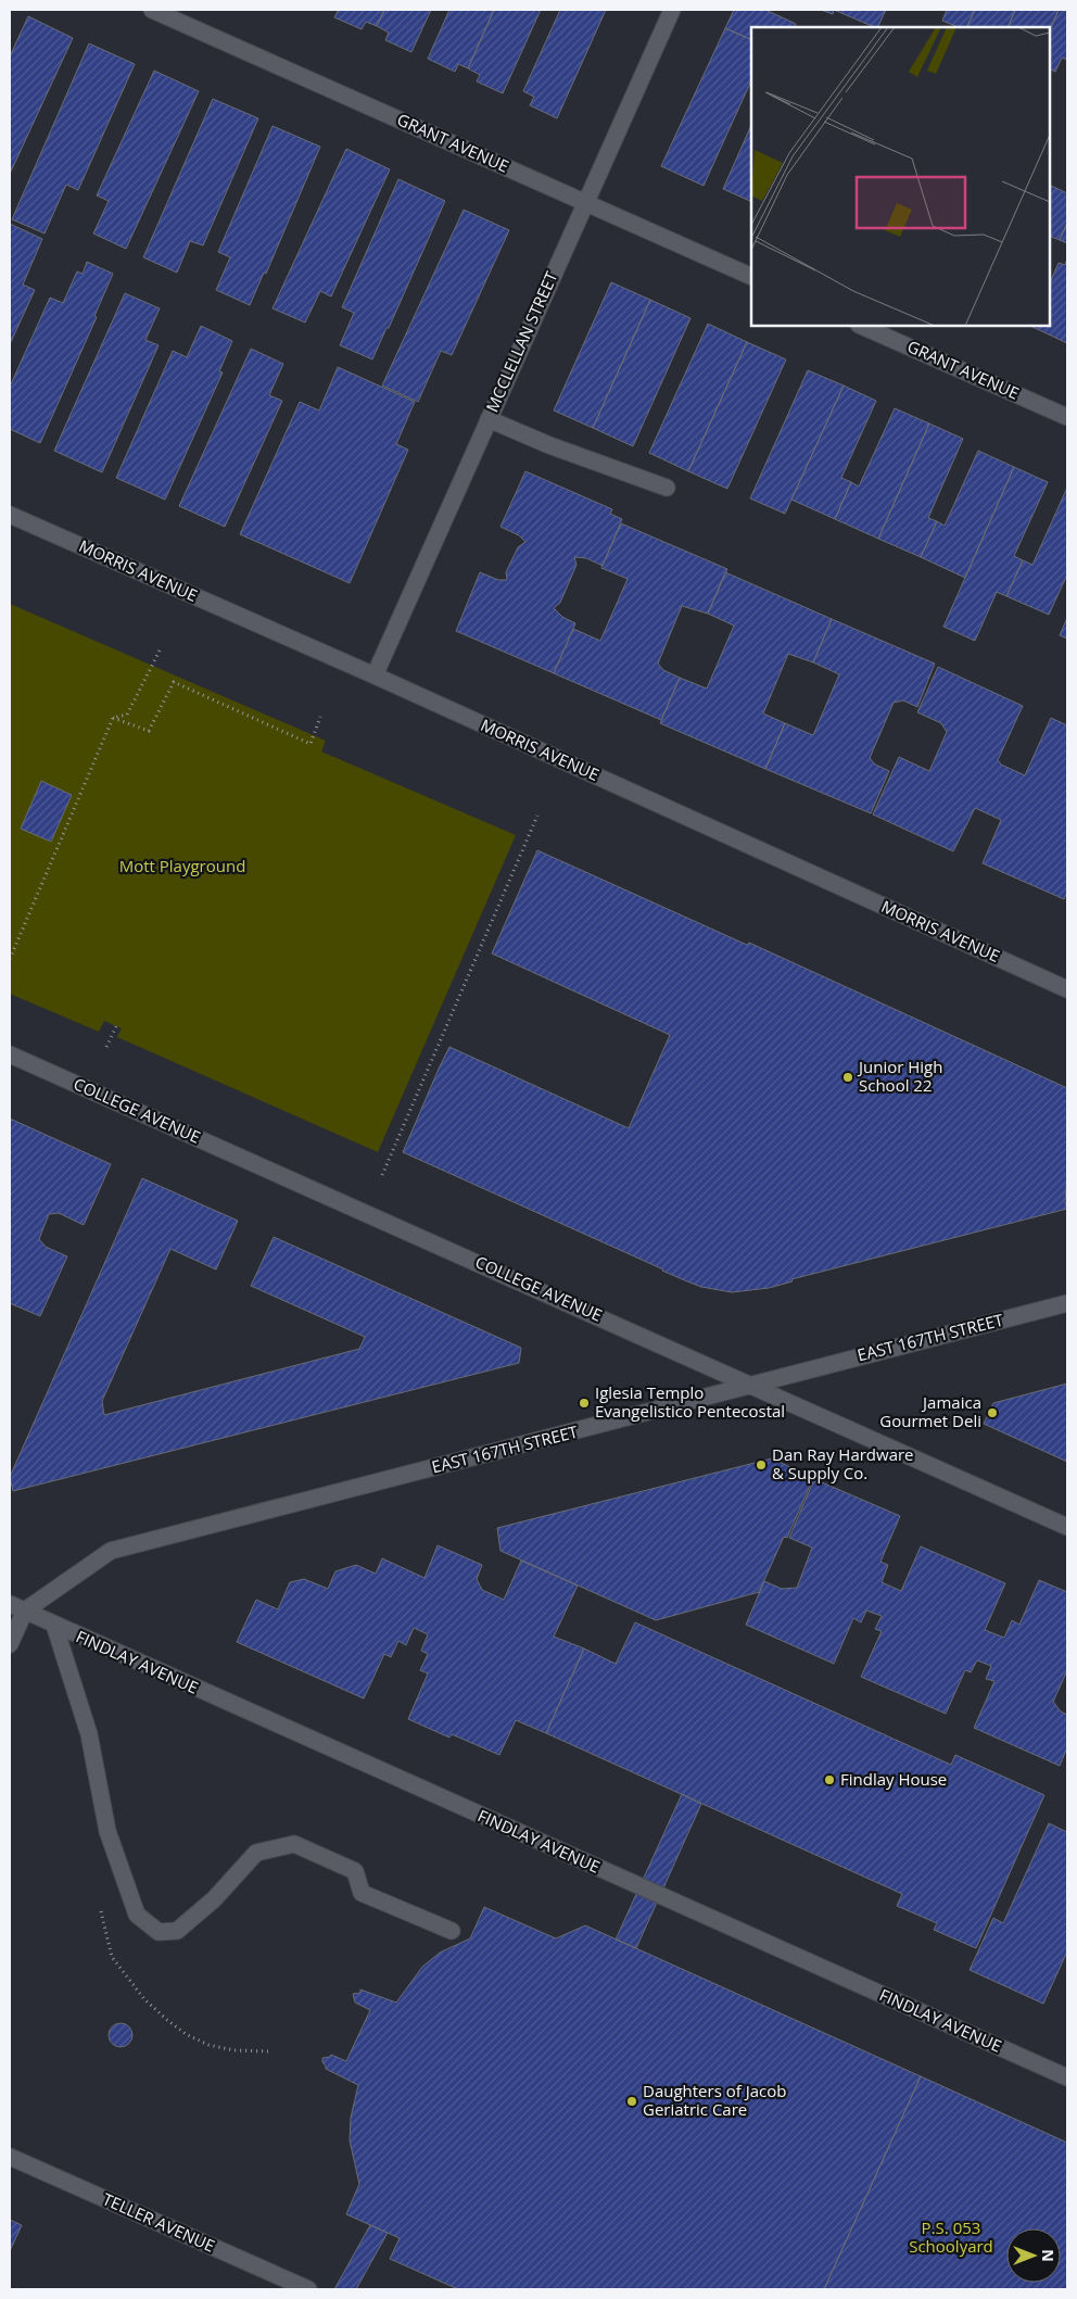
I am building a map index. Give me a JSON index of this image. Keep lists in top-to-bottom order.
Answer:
{
  "streets": {
    "street": [
      "GRANT AVENUE",
      "MCCLELLAN STREET",
      "MORRIS AVENUE",
      "COLLEGE AVENUE",
      "EAST 167TH STREET",
      "FINDLAY AVENUE",
      "TELLER AVENUE"
    ]
  },
  "crossings": [
    ["GRANT AVENUE", "MCCLELLAN STREET"],
    ["MCCLELLAN STREET", "MORRIS AVENUE"],
    ["COLLEGE AVENUE", "EAST 167TH STREET"],
    ["EAST 167TH STREET", "FINDLAY AVENUE"]
  ],
  "parks": ["Mott Playground", "P.S. 053 Schoolyard"],
  "places": [
    "Junior High School 22",
    "Iglesia Templo Evangelistico Pentecostal",
    "Jamaica Gourmet Deli",
    "Dan Ray Hardware & Supply Co.",
    "Findlay House",
    "Daughters of Jacob Geriatric Care"
  ],
  "north": "right"
}
